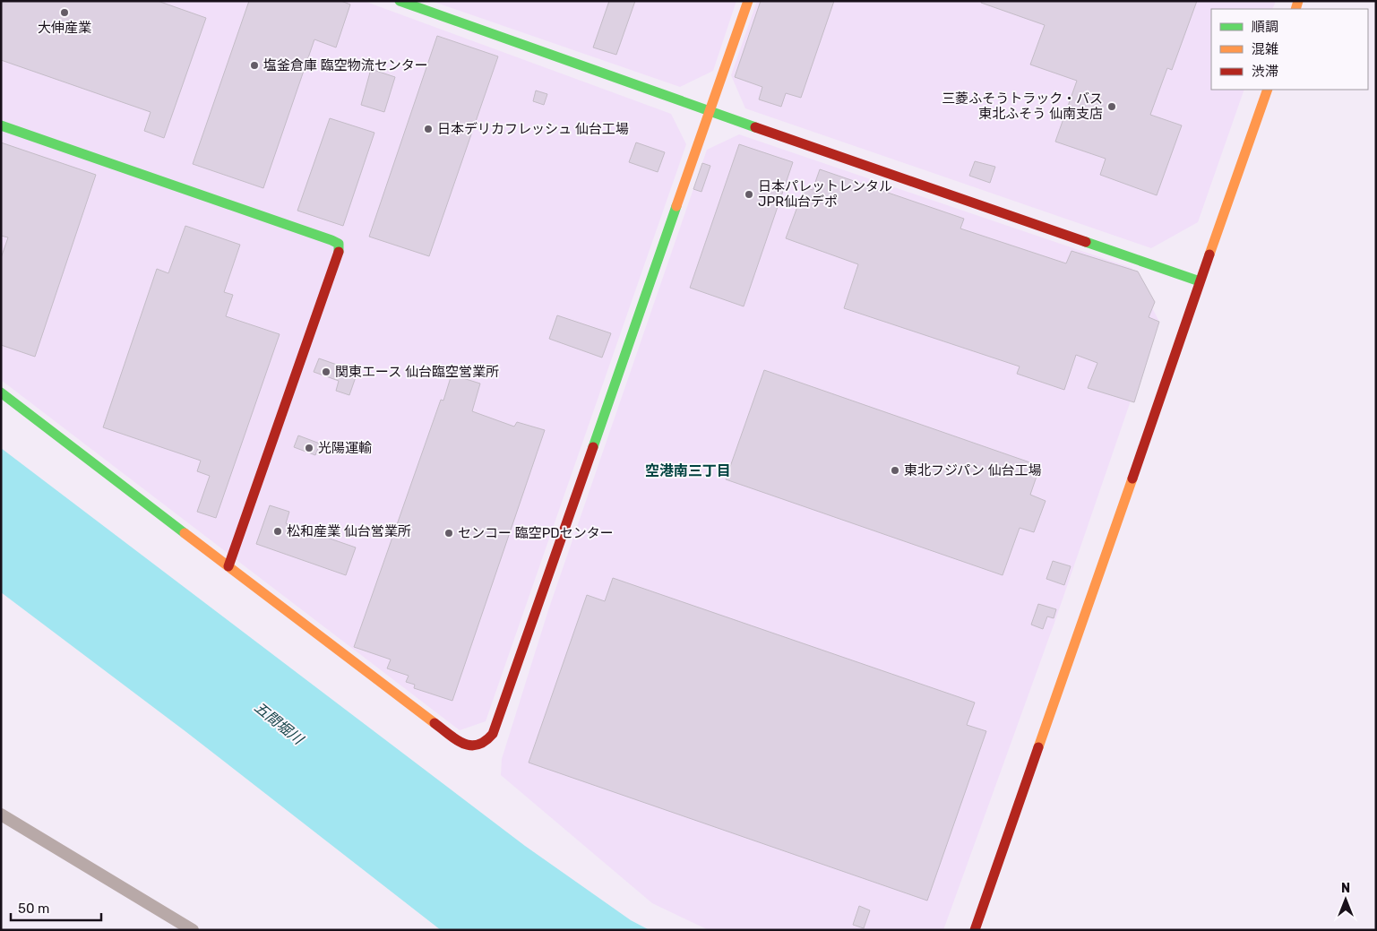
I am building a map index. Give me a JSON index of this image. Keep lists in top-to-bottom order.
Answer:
{
  "districts": ["空港南三丁目"],
  "water": ["五間堀川"],
  "places": [
    "大伸産業",
    "塩釜倉庫 臨空物流センター",
    "三菱ふそうトラック・バス 東北ふそう 仙南支店",
    "日本デリカフレッシュ 仙台工場",
    "日本パレットレンタル JPR仙台デポ",
    "関東エース 仙台臨空営業所",
    "光陽運輸",
    "東北フジパン 仙台工場",
    "松和産業 仙台営業所",
    "センコー 臨空PDセンター"
  ],
  "legend": ["順調", "混雑", "渋滞"],
  "scale_bar": "50 m",
  "north": "top"
}
